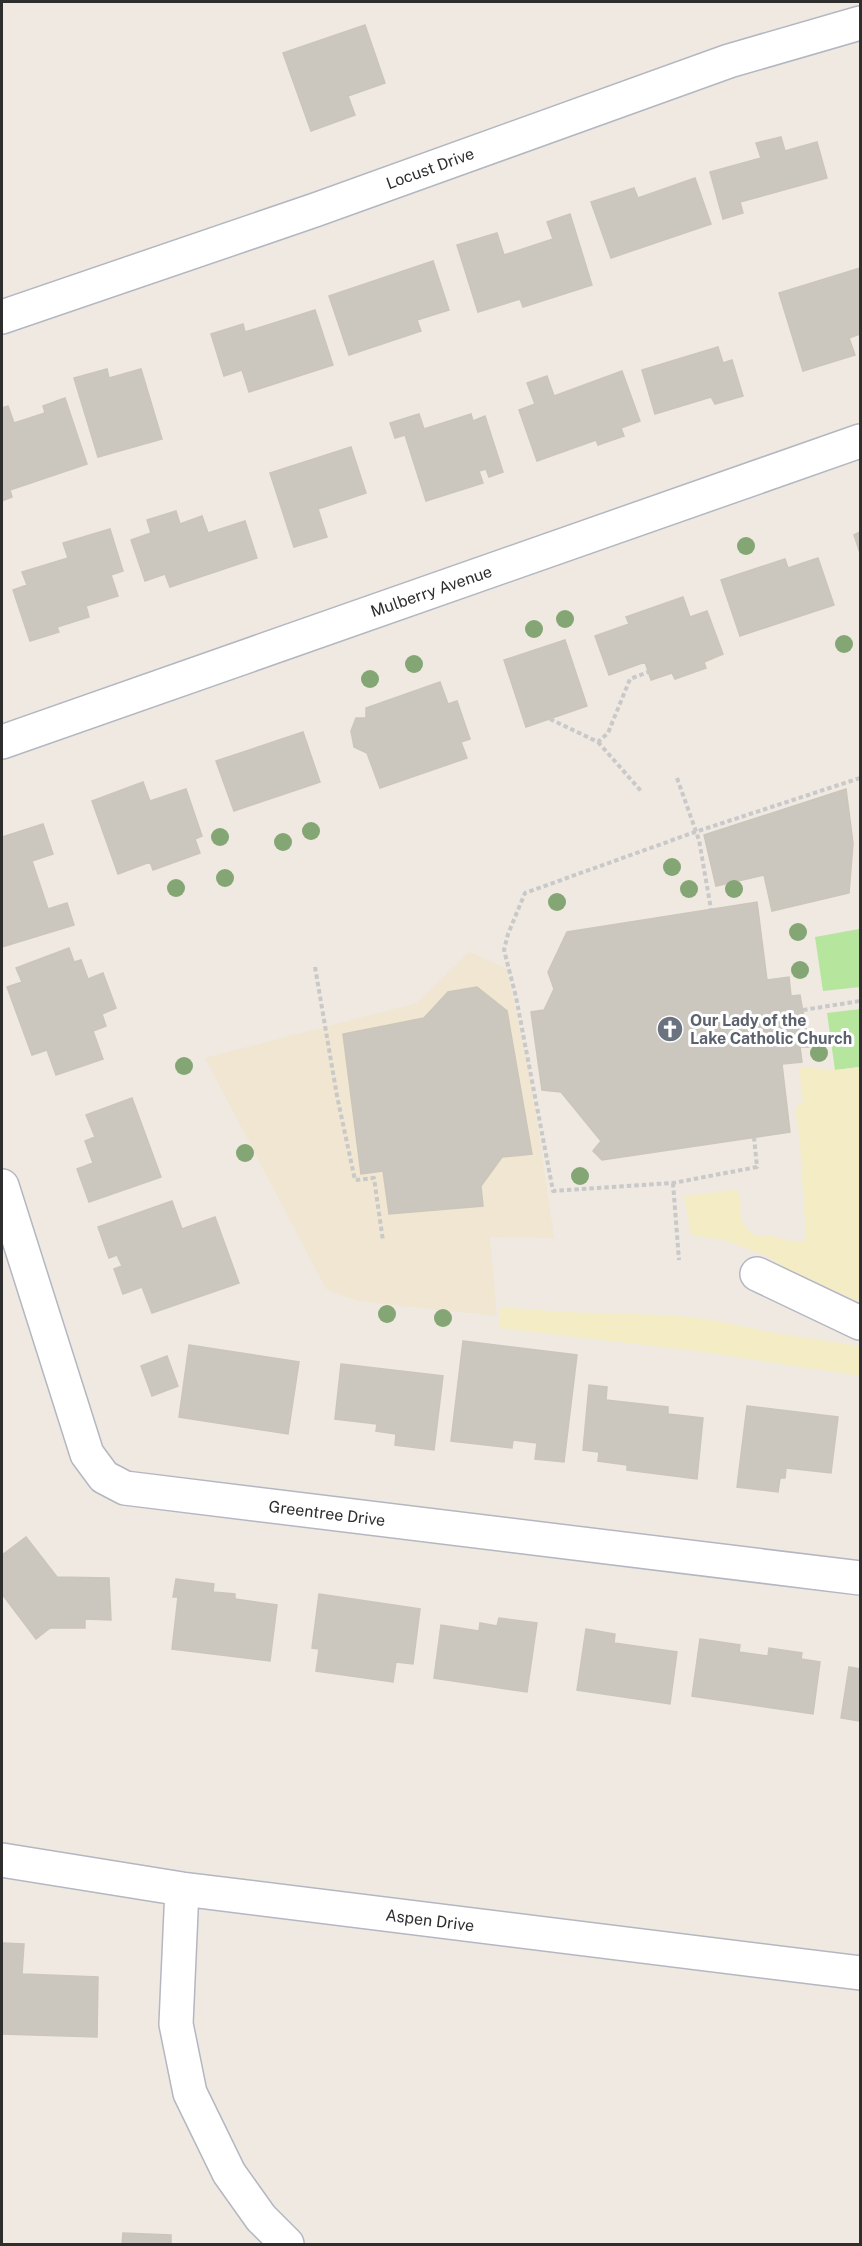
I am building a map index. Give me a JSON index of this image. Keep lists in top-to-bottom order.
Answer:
{
  "streets": {
    "street": [
      "Locust Drive",
      "Mulberry Avenue",
      "Greentree Drive",
      "Aspen Drive"
    ]
  },
  "places": {
    "church": ["Our Lady of the Lake Catholic Church"]
  }
}
